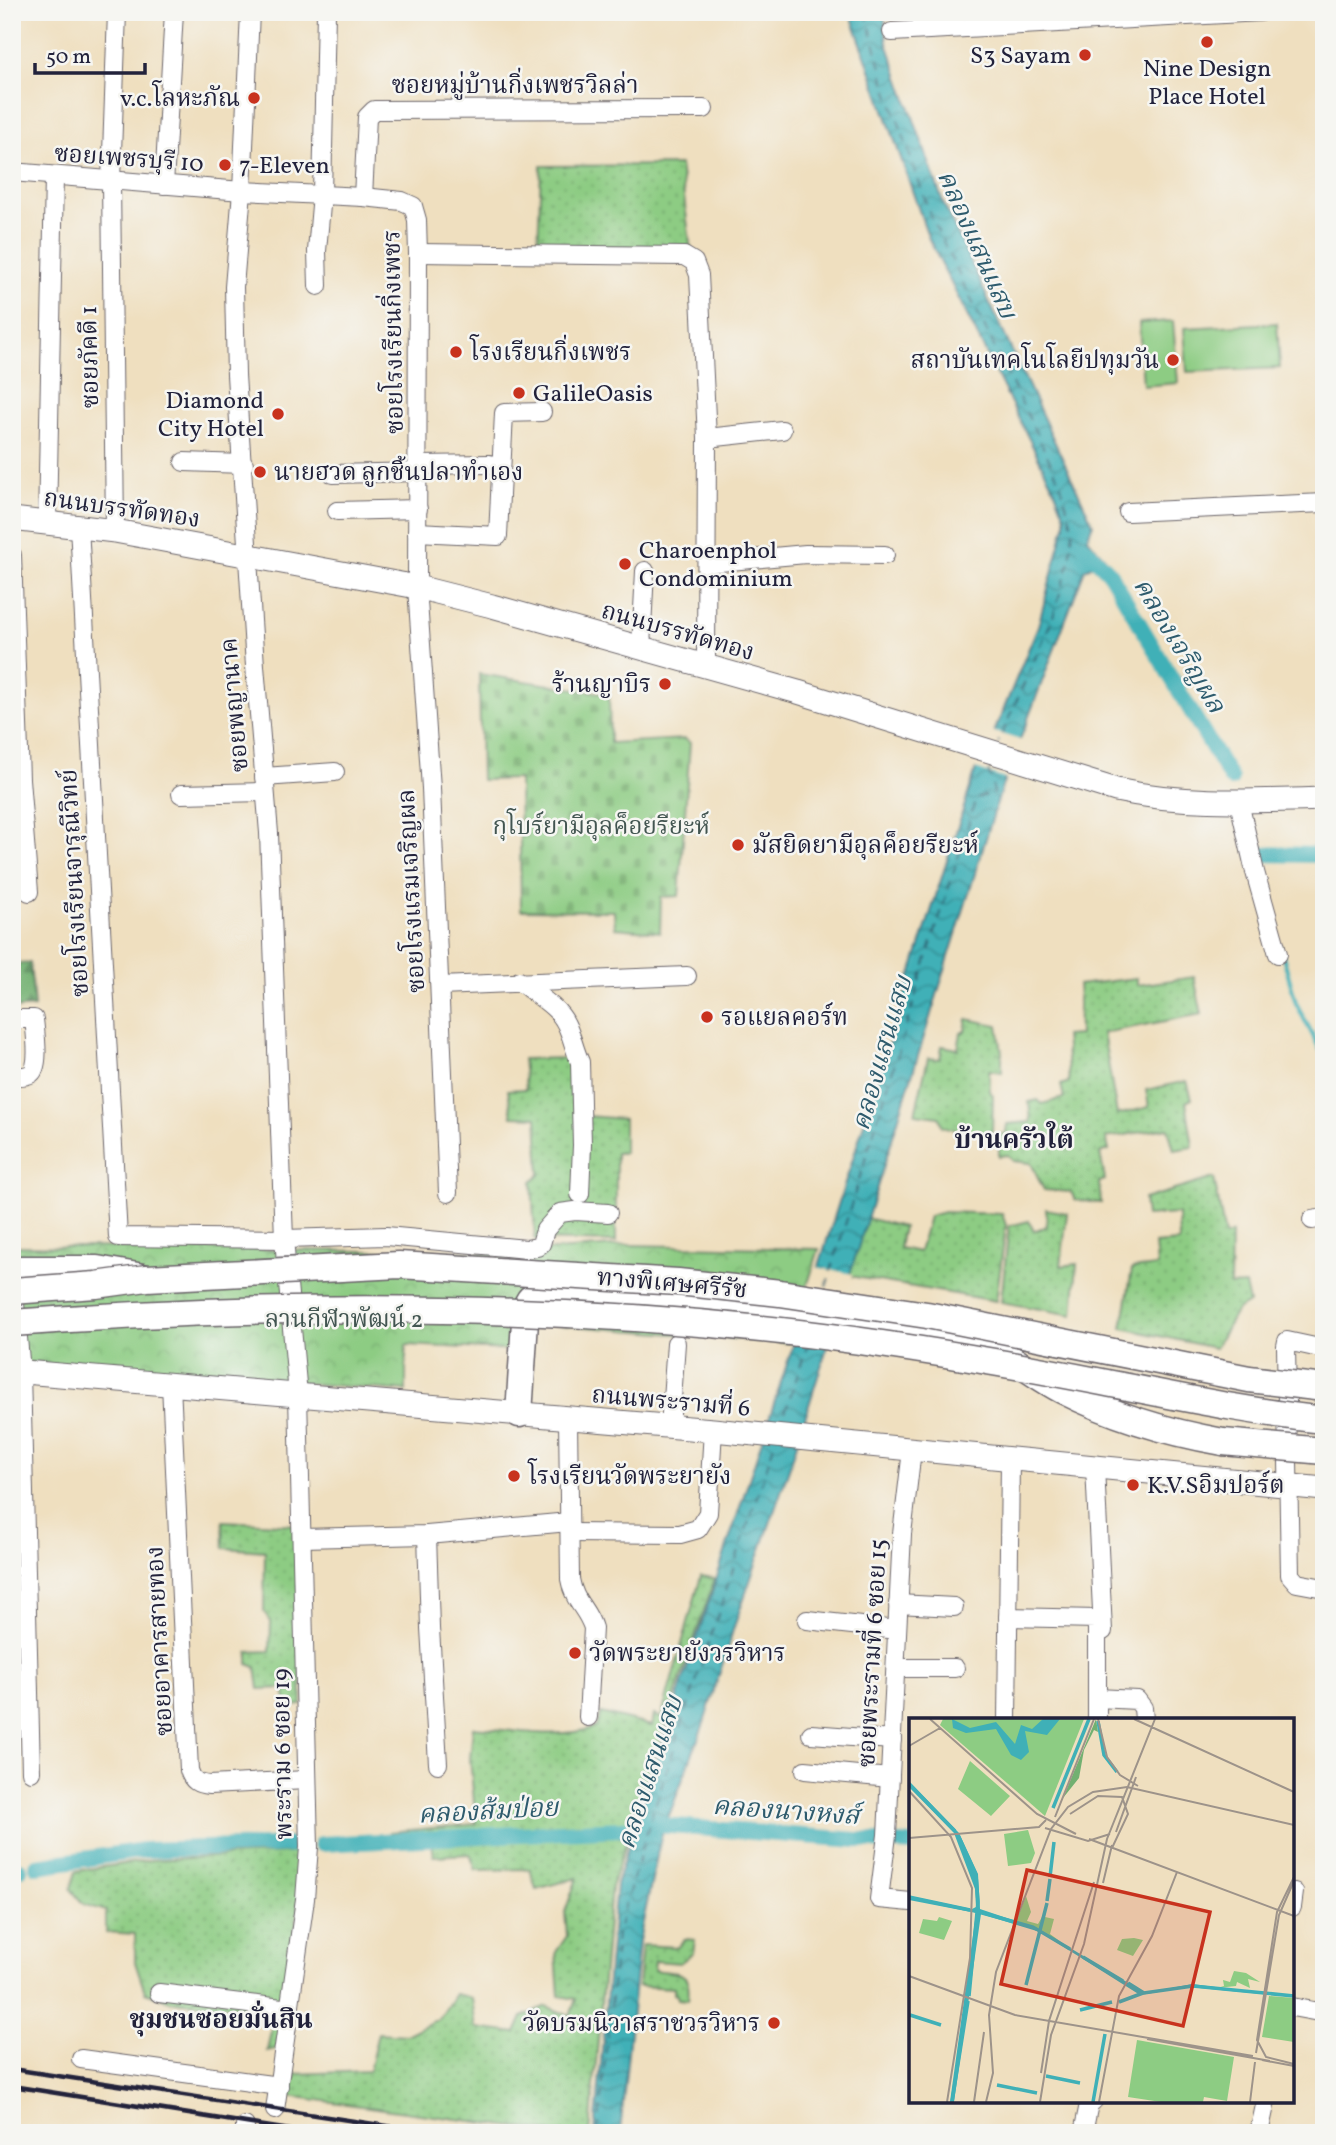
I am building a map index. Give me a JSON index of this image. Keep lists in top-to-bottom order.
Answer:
{
  "streets": {
    "highway": ["ทางพิเศษศรีรัช"],
    "main road": ["ถนนบรรทัดทอง", "ถนนพระรามที่ 6"],
    "street": [
      "ซอยหมู่บ้านกิ่งเพชรวิลล่า",
      "ซอยเพชรบุรี 10",
      "ซอยโรงเรียนกิ่งเพชร",
      "ซอยภัคดี 1",
      "ซอยพญานาค",
      "ซอยโรงเรียนจารุณีวิทย์",
      "ซอยโรงแรมเจริญผล",
      "ซอยอาคารสายทอง",
      "ซอยพระรามที่ 6 ซอย 15",
      "พระราม 6 ซอย 19"
    ]
  },
  "crossings": [
    ["ซอยหมู่บ้านกิ่งเพชรวิลล่า", "ซอยโรงเรียนกิ่งเพชร"],
    ["ซอยเพชรบุรี 10", "ซอยโรงเรียนกิ่งเพชร"],
    ["ซอยเพชรบุรี 10", "ซอยภัคดี 1"],
    ["ซอยเพชรบุรี 10", "ซอยพญานาค"],
    ["ซอยโรงเรียนกิ่งเพชร", "ถนนบรรทัดทอง"],
    ["ซอยโรงเรียนกิ่งเพชร", "ซอยพญานาค"],
    ["ซอยโรงเรียนกิ่งเพชร", "ซอยโรงแรมเจริญผล"],
    ["ซอยภัคดี 1", "ถนนบรรทัดทอง"],
    ["ถนนบรรทัดทอง", "ซอยพญานาค"],
    ["ถนนบรรทัดทอง", "ซอยโรงเรียนจารุณีวิทย์"],
    ["ถนนบรรทัดทอง", "ซอยโรงแรมเจริญผล"],
    ["ซอยพญานาค", "ซอยโรงเรียนจารุณีวิทย์"],
    ["ซอยพญานาค", "ถนนพระรามที่ 6"],
    ["ซอยพญานาค", "พระราม 6 ซอย 19"],
    ["ถนนพระรามที่ 6", "ซอยอาคารสายทอง"],
    ["ถนนพระรามที่ 6", "ซอยพระรามที่ 6 ซอย 15"],
    ["ถนนพระรามที่ 6", "พระราม 6 ซอย 19"],
    ["ซอยอาคารสายทอง", "พระราม 6 ซอย 19"]
  ],
  "districts": ["บ้านครัวใต้", "ชุมชนซอยมั่นสิน"],
  "water": [
    "คลองแสนแสบ",
    "คลองเจริญผล",
    "คลองส้มป่อย",
    "คลองนางหงส์"
  ],
  "parks": ["กุโบร์ยามีอุลค็อยรียะห์", "ลานกีฬาพัฒน์ 2"],
  "places": [
    "Nine Design Place Hotel",
    "S3 Sayam",
    "v.c.โลหะภัณ",
    "7-Eleven",
    "โรงเรียนกิ่งเพชร",
    "สถาบันเทคโนโลยีปทุมวัน",
    "GalileOasis",
    "Diamond City Hotel",
    "นายฮวด ลูกชิ้นปลาทำเอง",
    "Charoenphol Condominium",
    "ร้านญาบิร",
    "มัสยิดยามีอุลค็อยรียะห์",
    "รอแยลคอร์ท",
    "โรงเรียนวัดพระยายัง",
    "K.V.Sอิมปอร์ต",
    "วัดพระยายังวรวิหาร",
    "วัดบรมนิวาสราชวรวิหาร"
  ],
  "scale_bar": "50 m"
}
